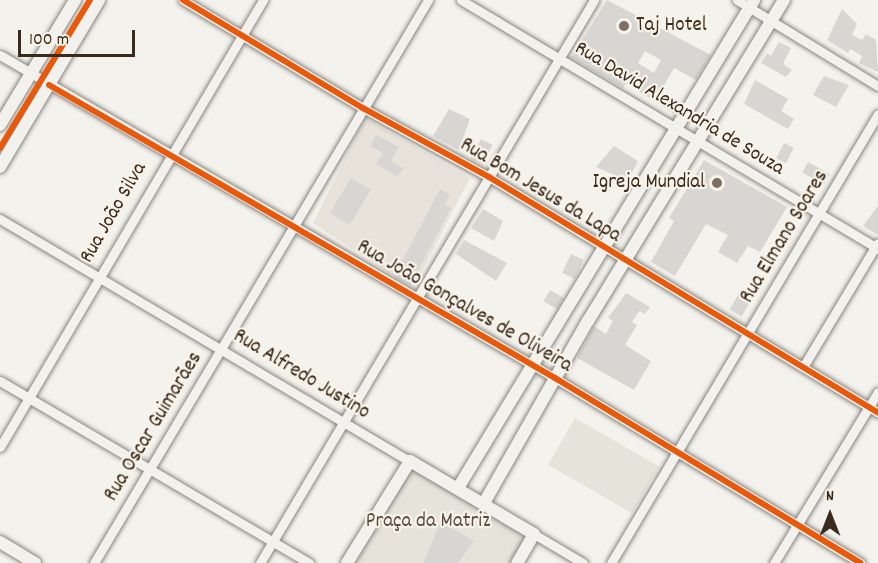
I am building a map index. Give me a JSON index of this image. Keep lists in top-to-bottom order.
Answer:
{
  "streets": {
    "main road": ["Rua Alfredo Justino"],
    "street": [
      "Rua David Alexandria de Souza",
      "Rua Bom Jesus da Lapa",
      "Rua João Silva",
      "Rua Elmano Soares",
      "Rua João Gonçalves de Oliveira",
      "Rua Oscar Guimarães"
    ]
  },
  "crossings": [
    ["Rua David Alexandria de Souza", "Rua Elmano Soares"],
    ["Rua Bom Jesus da Lapa", "Rua João Silva"],
    ["Rua Bom Jesus da Lapa", "Rua Elmano Soares"],
    ["Rua Bom Jesus da Lapa", "Rua Oscar Guimarães"],
    ["Rua João Silva", "Rua João Gonçalves de Oliveira"],
    ["Rua João Silva", "Rua Alfredo Justino"],
    ["Rua Elmano Soares", "Rua João Gonçalves de Oliveira"],
    ["Rua João Gonçalves de Oliveira", "Rua Oscar Guimarães"],
    ["Rua Alfredo Justino", "Rua Oscar Guimarães"]
  ],
  "parks": ["Praça da Matriz"],
  "places": ["Taj Hotel", "Igreja Mundial"],
  "scale_bar": "100 m",
  "north": "top"
}
